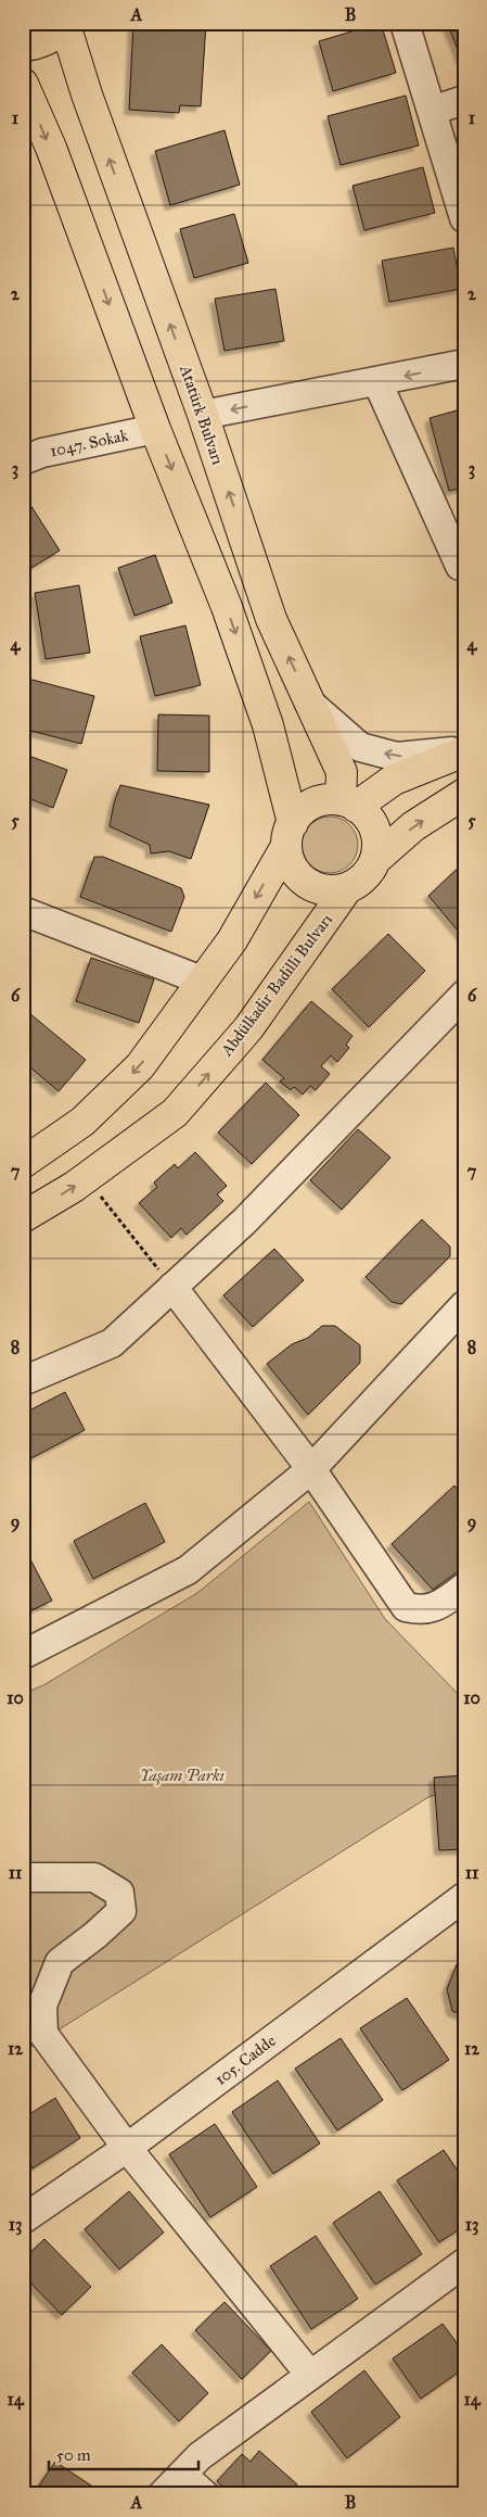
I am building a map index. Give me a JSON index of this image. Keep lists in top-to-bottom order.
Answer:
{
  "streets": {
    "main road": ["Atatürk Bulvarı", "Abdülkadir Badilli Bulvarı"],
    "street": ["1047. Sokak", "105. Cadde"]
  },
  "crossings": [
    ["Atatürk Bulvarı", "Abdülkadir Badilli Bulvarı"]
  ],
  "parks": ["Yaşam Parkı"],
  "scale_bar": "50 m",
  "grid": {
    "columns": ["A", "B"],
    "rows": [
      "1",
      "2",
      "3",
      "4",
      "5",
      "6",
      "7",
      "8",
      "9",
      "10",
      "11",
      "12",
      "13",
      "14"
    ]
  }
}
